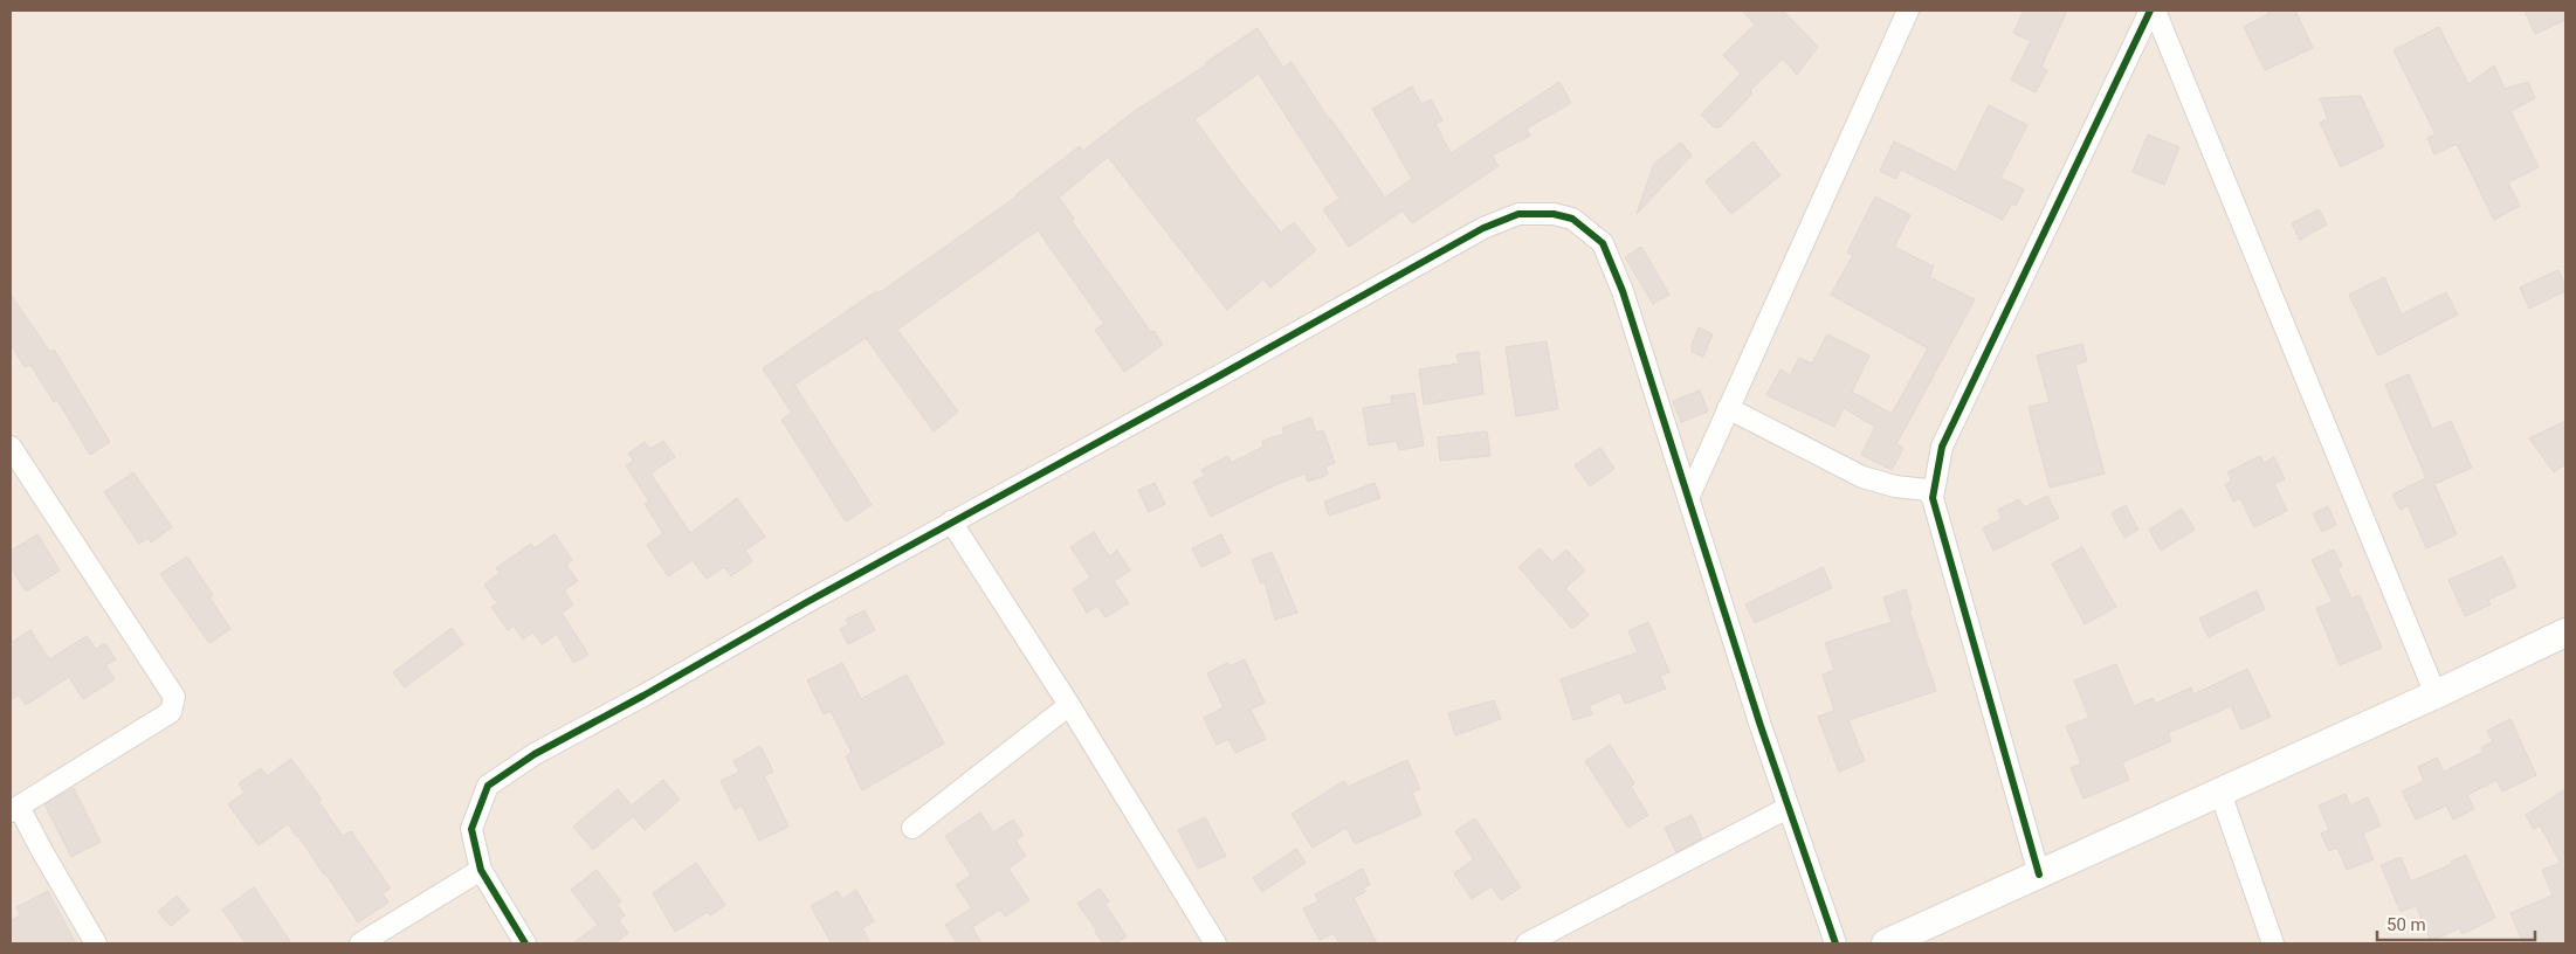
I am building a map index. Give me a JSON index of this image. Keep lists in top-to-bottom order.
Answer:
{
  "scale_bar": "50 m"
}
